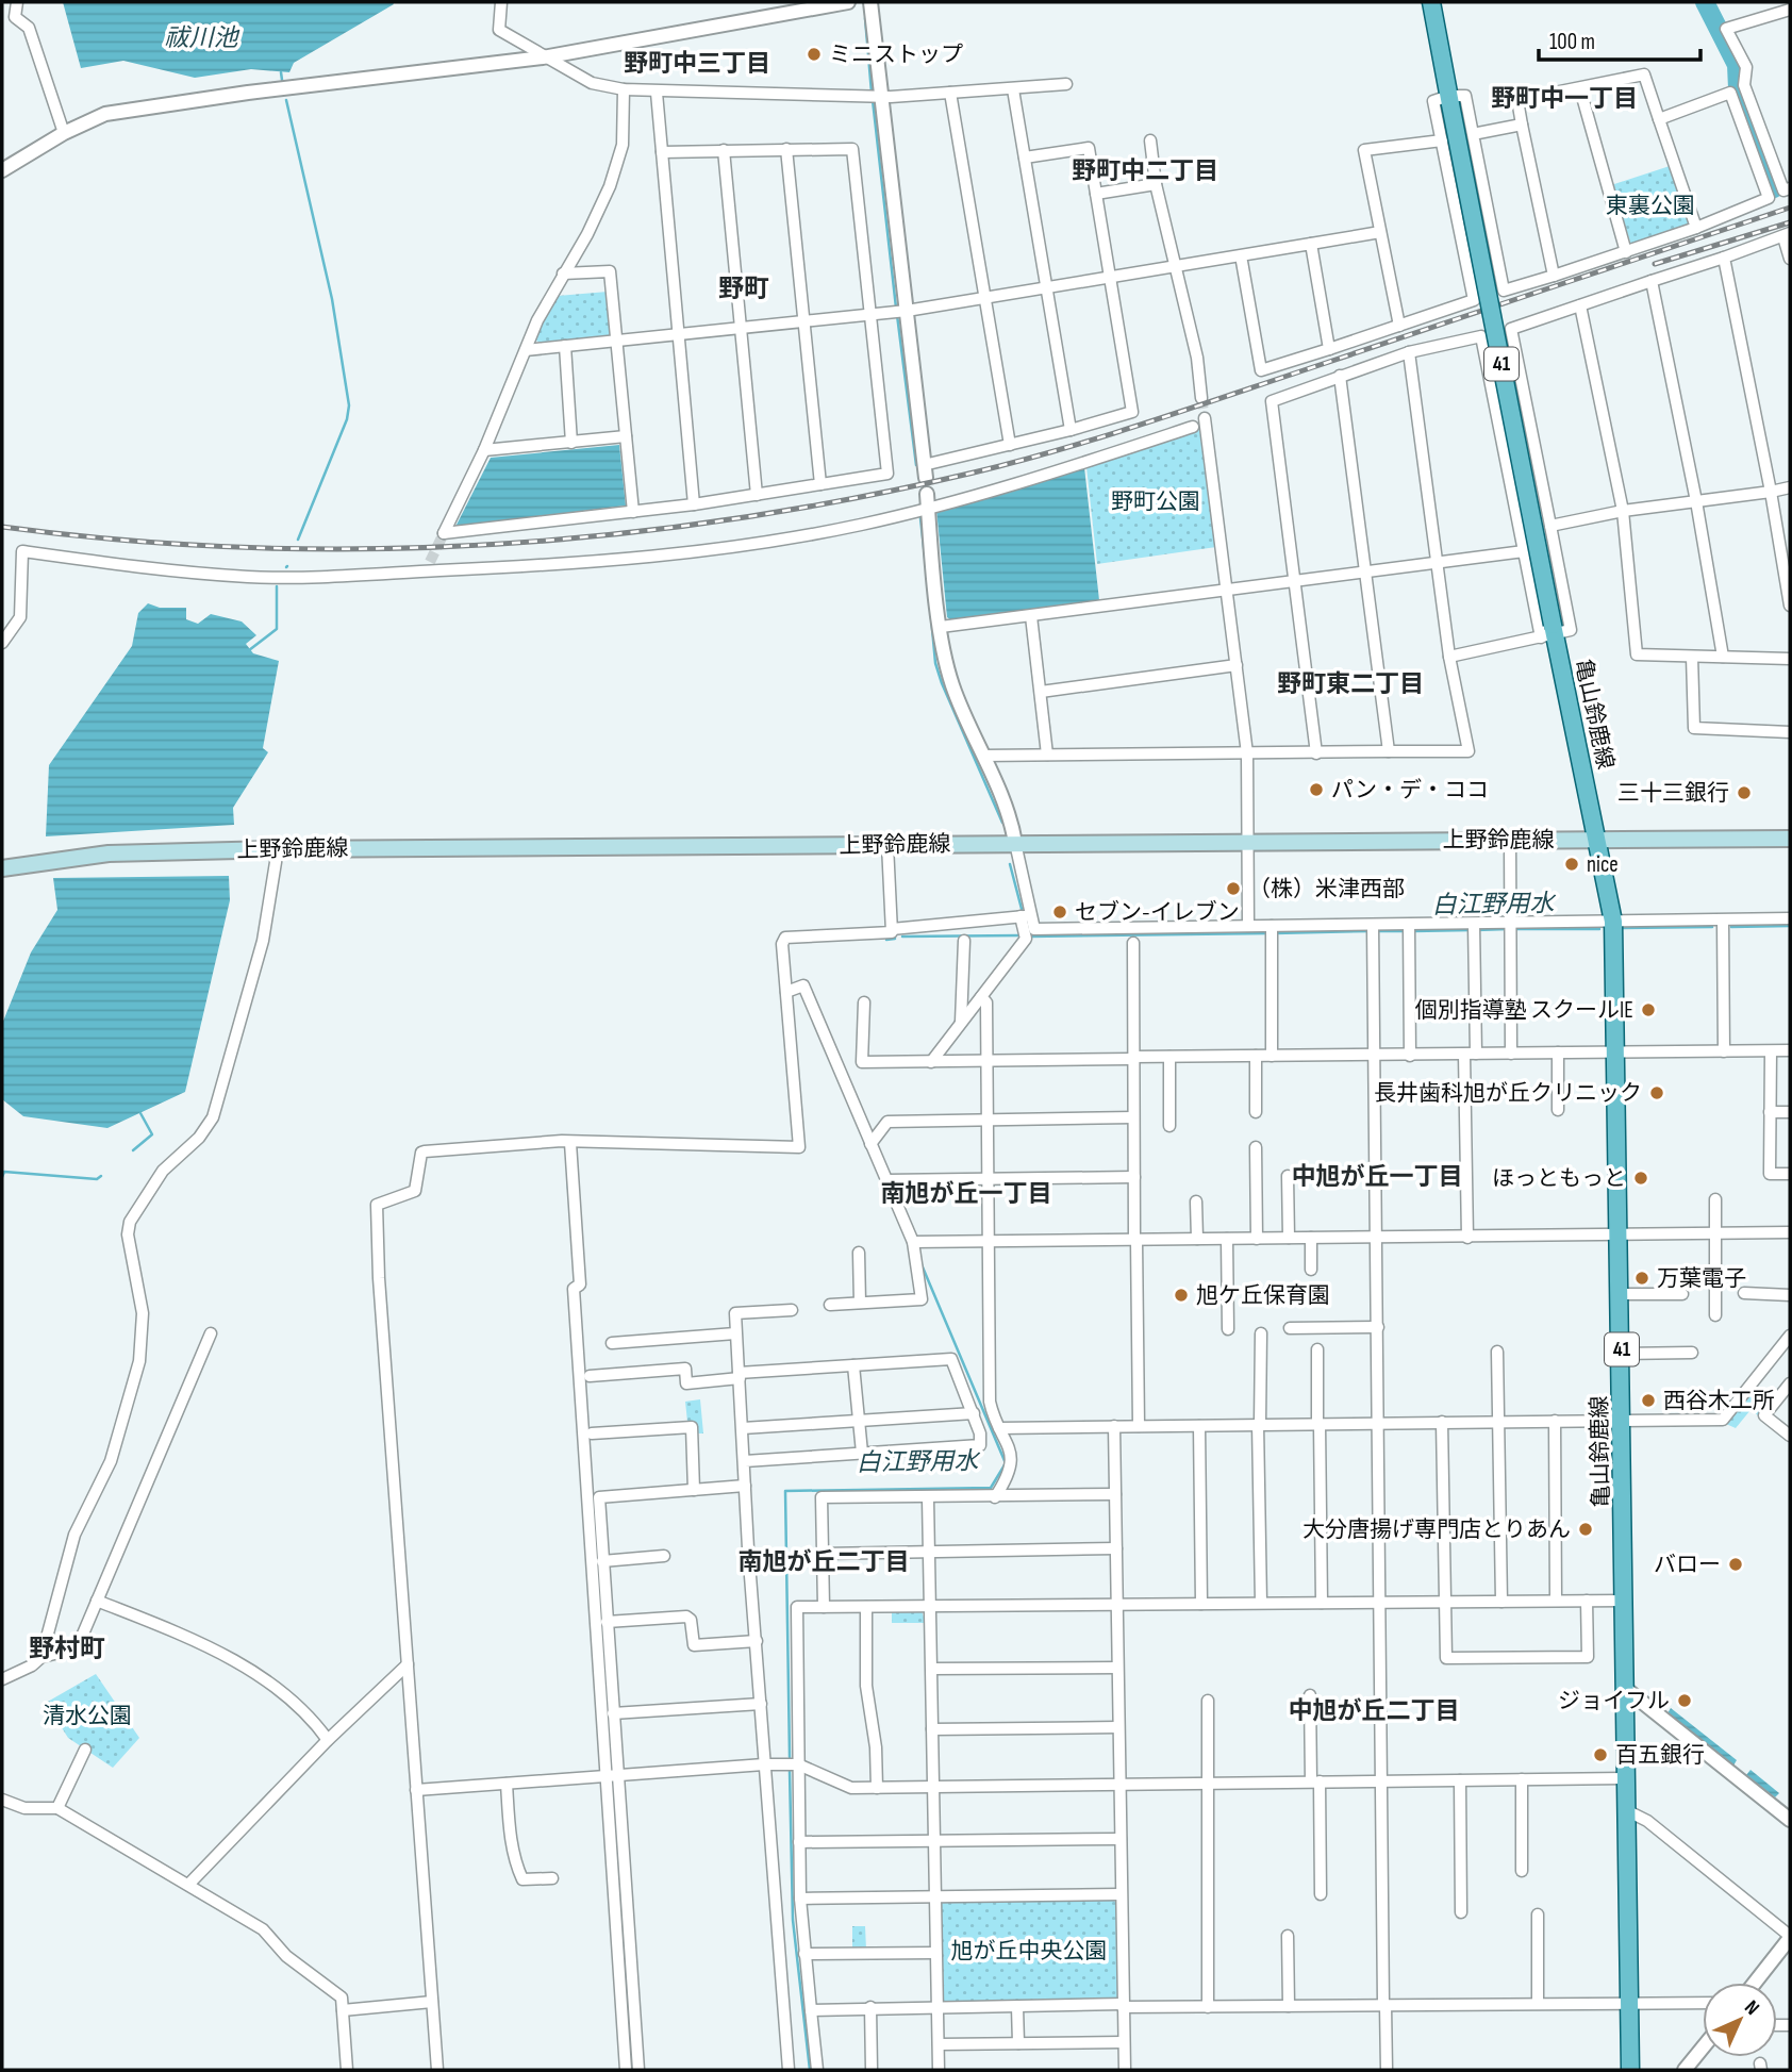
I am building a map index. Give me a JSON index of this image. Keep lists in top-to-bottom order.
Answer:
{
  "streets": {
    "main road": ["41", "亀山鈴鹿線", "上野鈴鹿線"]
  },
  "crossings": [
    ["亀山鈴鹿線", "上野鈴鹿線"]
  ],
  "districts": [
    "野町中三丁目",
    "野町中一丁目",
    "野町中二丁目",
    "野町",
    "野町東二丁目",
    "中旭が丘一丁目",
    "南旭が丘一丁目",
    "南旭が丘二丁目",
    "野村町",
    "中旭が丘二丁目"
  ],
  "water": ["祓川池", "白江野用水"],
  "parks": [
    "東裏公園",
    "野町公園",
    "清水公園",
    "旭が丘中央公園"
  ],
  "places": [
    "ミニストップ",
    "パン・デ・ココ",
    "三十三銀行",
    "nice",
    "（株）米津西部",
    "セブン-イレブン",
    "個別指導塾 スクールIE",
    "長井歯科旭が丘クリニック",
    "ほっともっと",
    "万葉電子",
    "旭ケ丘保育園",
    "西谷木工所",
    "大分唐揚げ専門店とりあん",
    "バロー",
    "ジョイフル",
    "百五銀行"
  ],
  "scale_bar": "100 m",
  "north": "top right"
}
